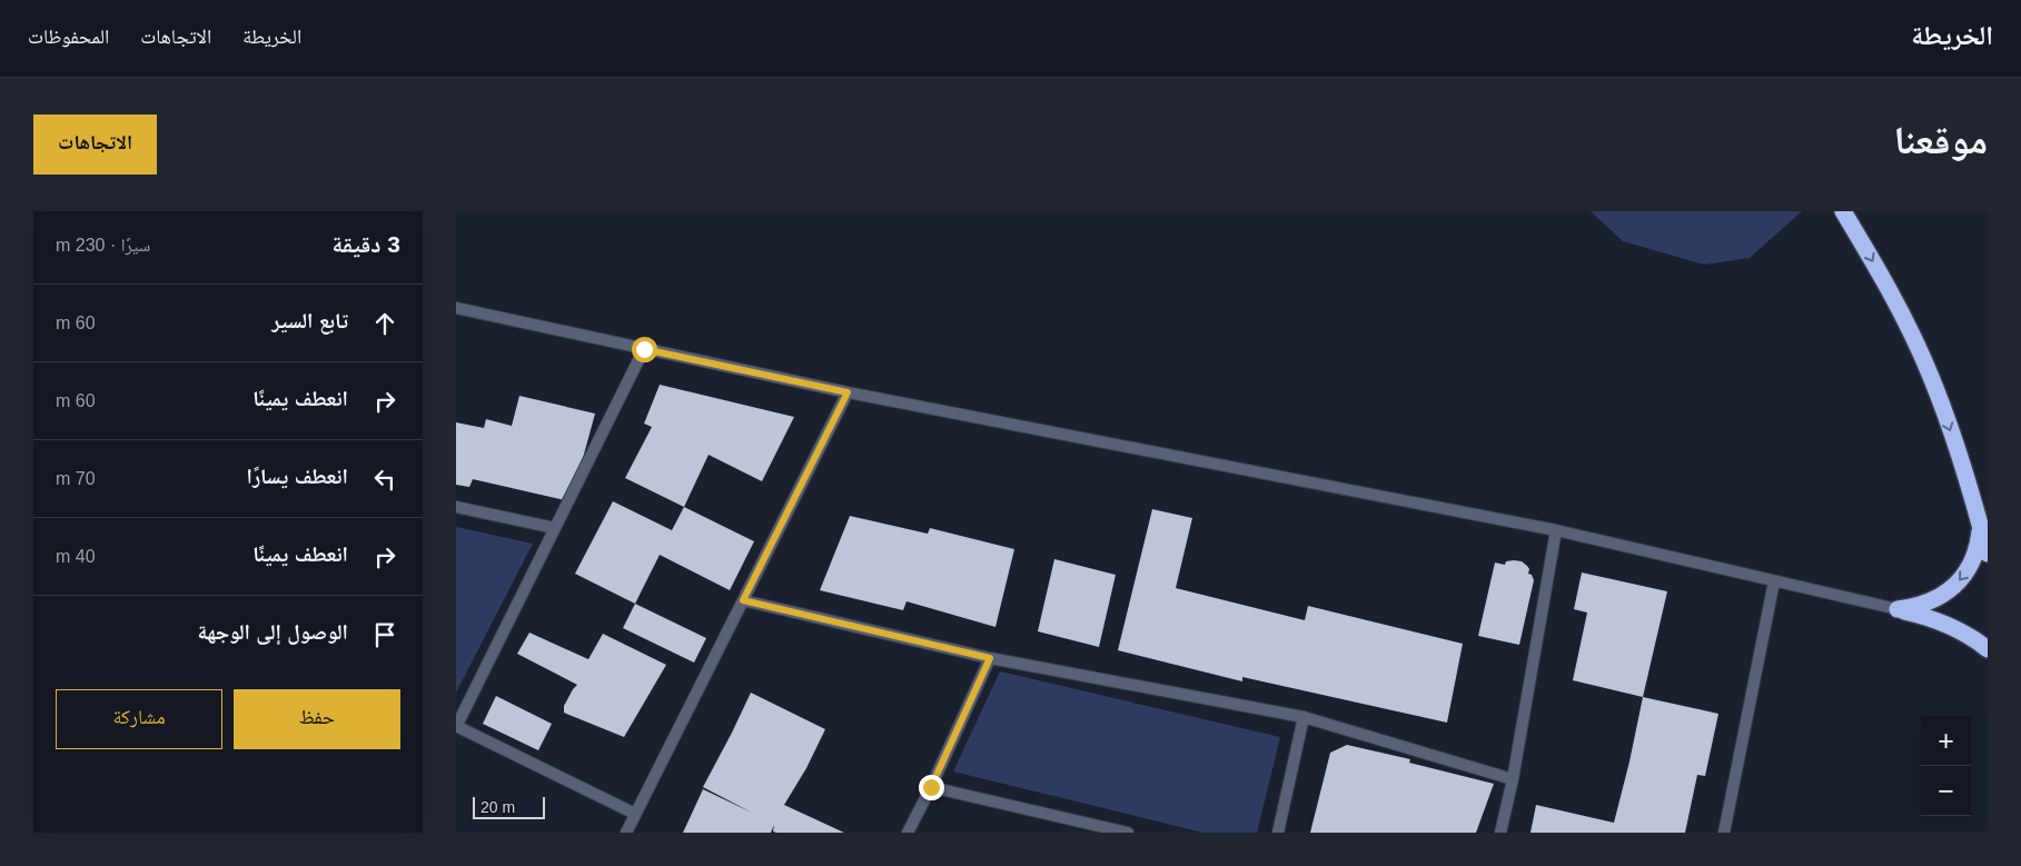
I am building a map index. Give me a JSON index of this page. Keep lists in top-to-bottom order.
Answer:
{
  "scale_bar": "20 m",
  "page": {
    "header": "الخريطة",
    "nav": ["الخريطة", "الاتجاهات", "المحفوظات"],
    "title": "موقعنا",
    "buttons": [
      "الاتجاهات",
      ["حفظ", "مشاركة"]
    ],
    "heading": ["3 دقيقة", "سيرًا · 230 m"],
    "list": [
      ["تابع السير", "60 m"],
      ["انعطف يمينًا", "60 m"],
      ["انعطف يسارًا", "70 m"],
      ["انعطف يمينًا", "40 m"],
      "الوصول إلى الوجهة"
    ],
    "map_buttons": ["+", "−"],
    "scale": "20 m"
  }
}
